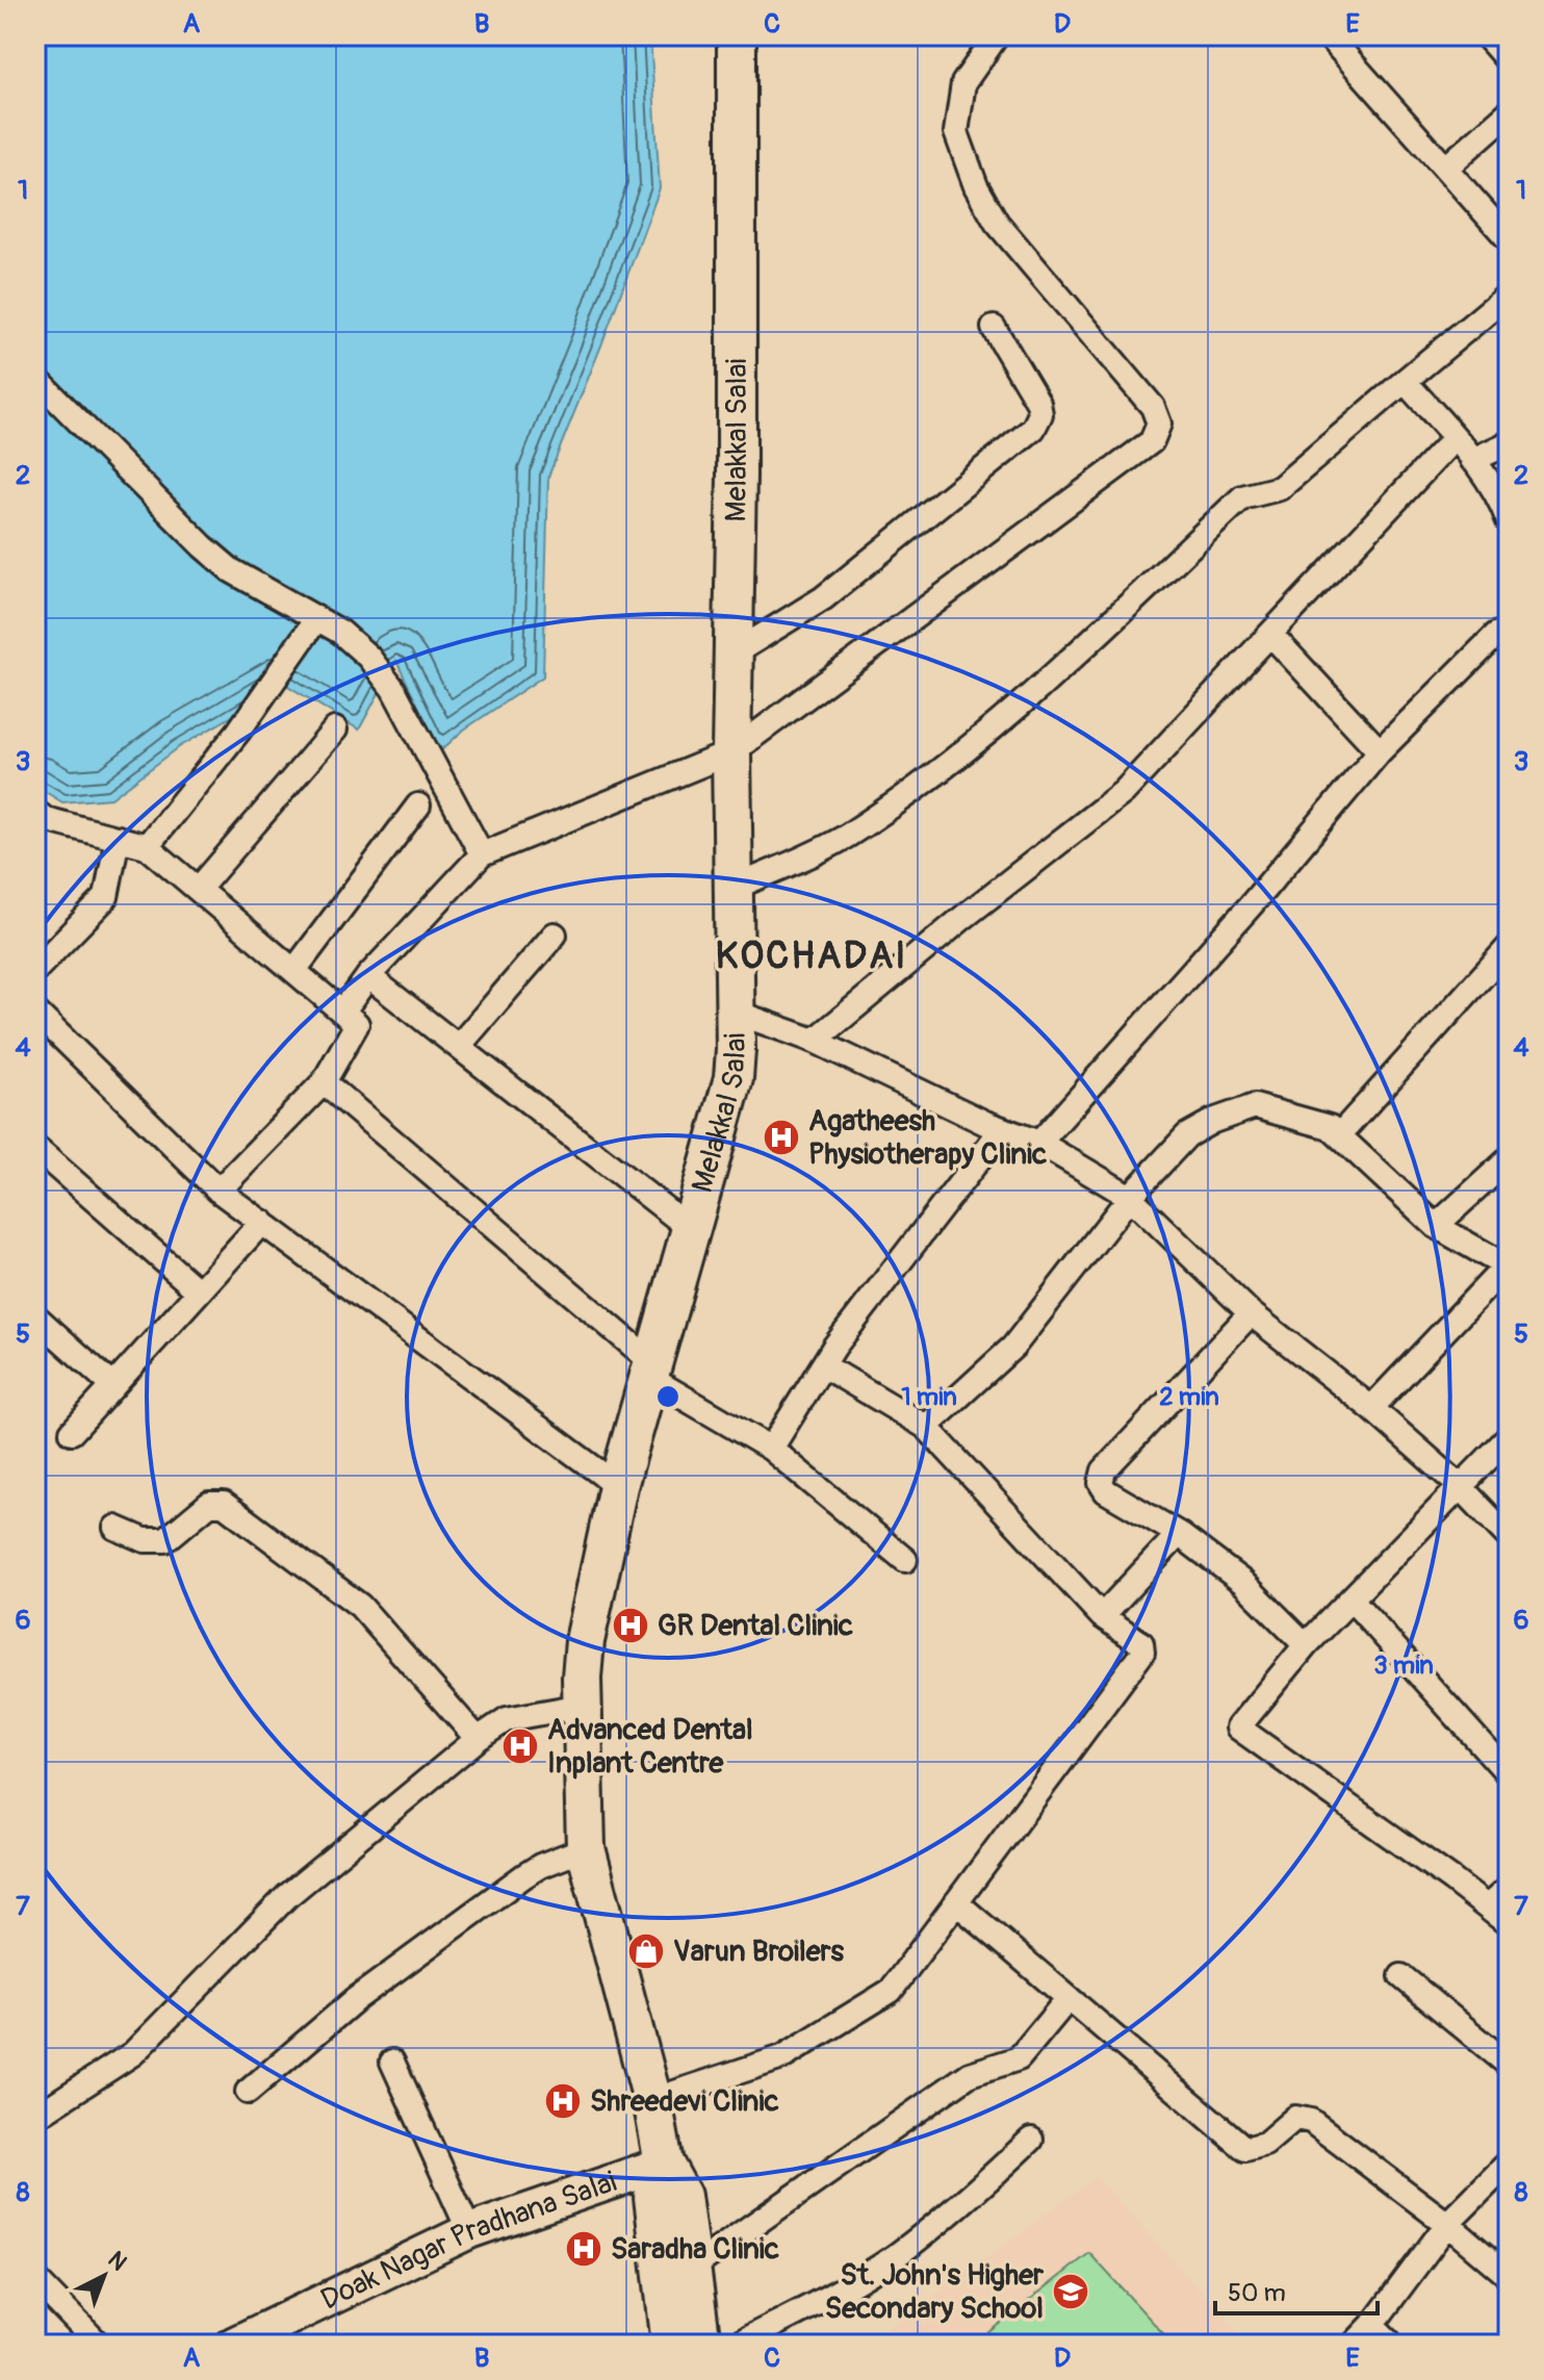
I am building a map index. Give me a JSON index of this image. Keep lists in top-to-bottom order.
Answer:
{
  "streets": {
    "main road": ["Melakkal Salai"],
    "street": ["Doak Nagar Pradhana Salai"]
  },
  "crossings": [
    ["Melakkal Salai", "Doak Nagar Pradhana Salai"]
  ],
  "districts": ["KOCHADAI"],
  "places": {
    "hospital": [
      "Agatheesh Physiotherapy Clinic",
      "GR Dental Clinic",
      "Advanced Dental Inplant Centre",
      "Shreedevi Clinic",
      "Saradha Clinic"
    ],
    "shop": ["Varun Broilers"],
    "school or university": ["St. John's Higher Secondary School"]
  },
  "scale_bar": "50 m",
  "north": "top right",
  "grid": {
    "columns": [
      "A",
      "B",
      "C",
      "D",
      "E"
    ],
    "rows": [
      "1",
      "2",
      "3",
      "4",
      "5",
      "6",
      "7",
      "8"
    ]
  },
  "rings": ["1 min", "2 min", "3 min"]
}
